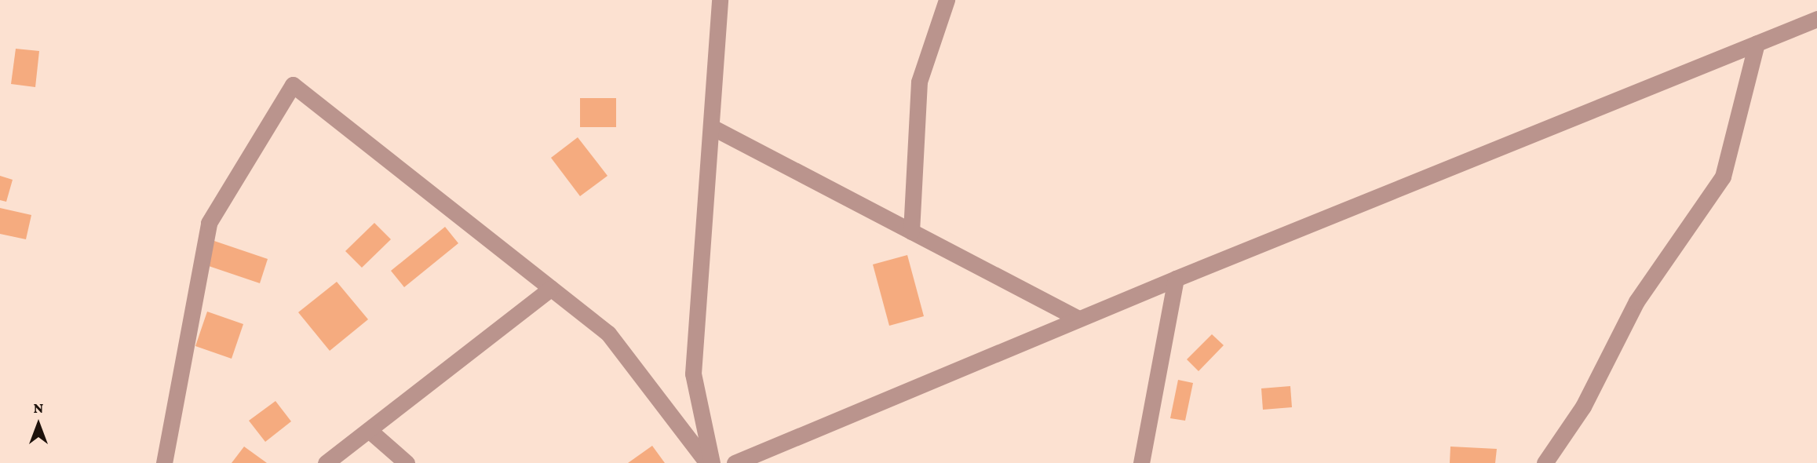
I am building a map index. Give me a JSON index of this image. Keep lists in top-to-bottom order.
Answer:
{
  "north": "top"
}
